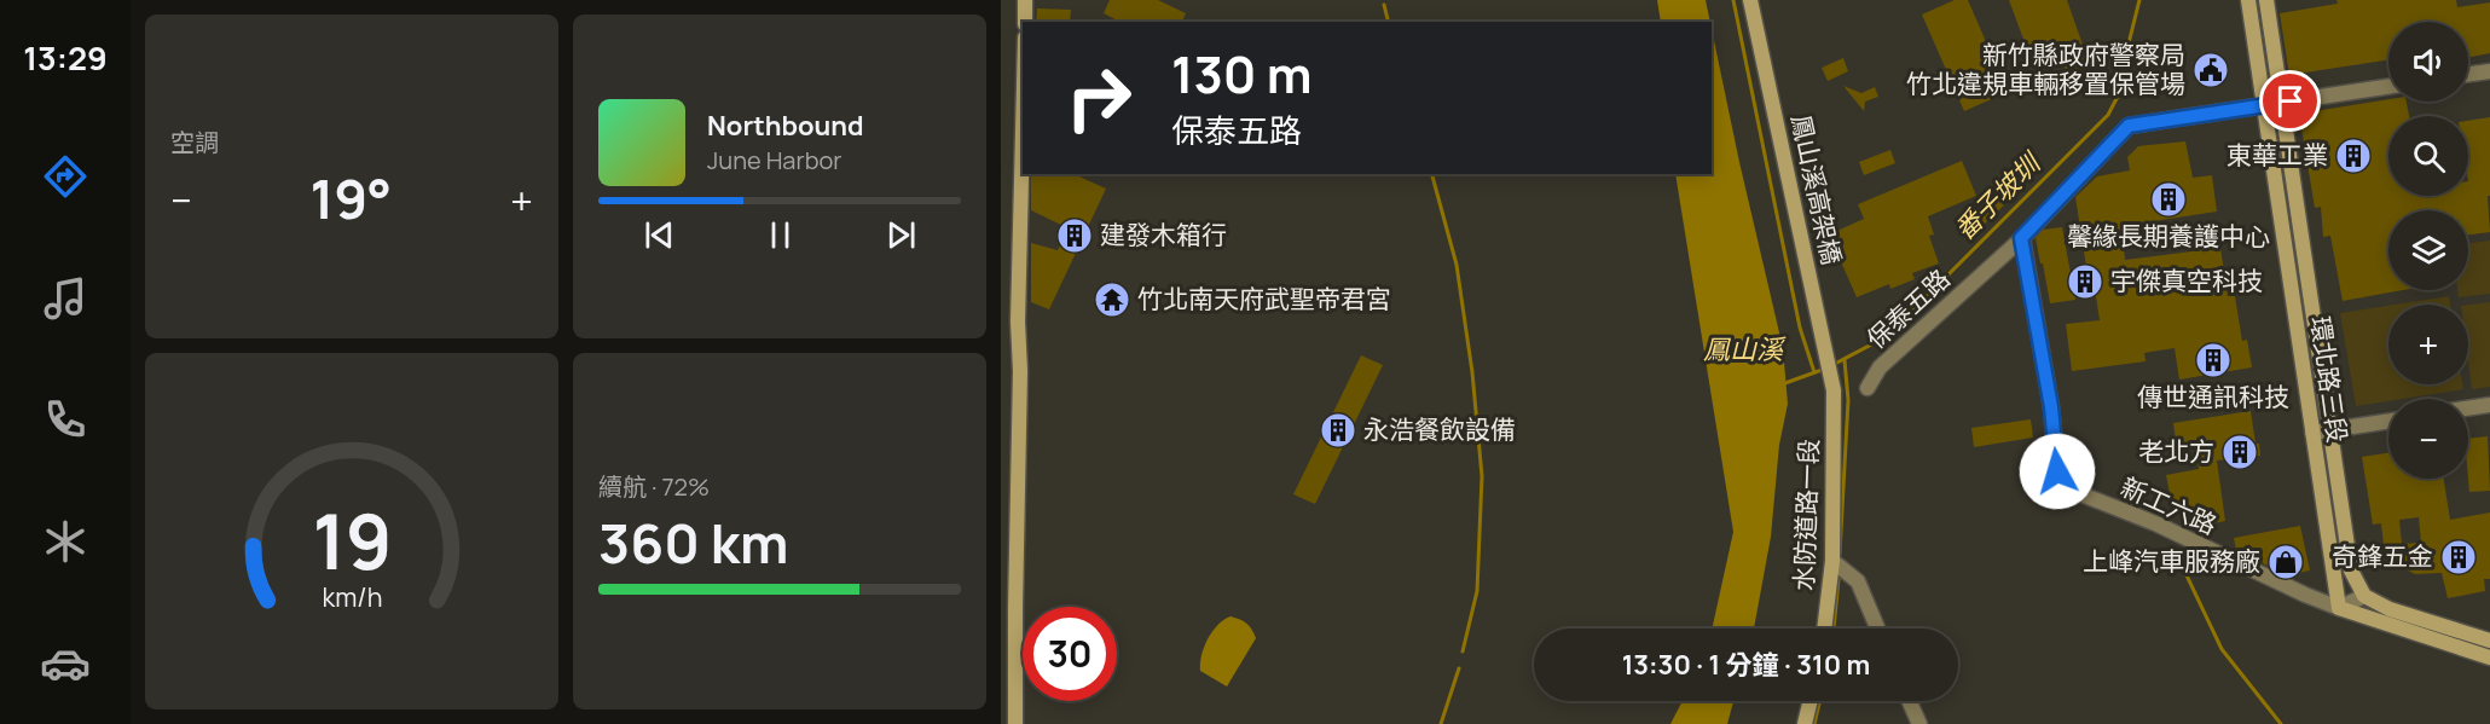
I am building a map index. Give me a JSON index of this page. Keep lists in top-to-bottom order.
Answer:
{
  "streets": {
    "street": [
      "鳳山溪高架橋",
      "保泰五路",
      "環北路三段",
      "新工六路",
      "水防道路一段"
    ]
  },
  "crossings": [
    ["鳳山溪高架橋", "水防道路一段"],
    ["保泰五路", "環北路三段"],
    ["保泰五路", "新工六路"],
    ["環北路三段", "新工六路"]
  ],
  "water": ["番子坡圳", "鳳山溪"],
  "places": {
    "public building": ["新竹縣政府警察局 竹北違規車輛移置保管場"],
    "building": [
      "東華工業",
      "馨緣長期養護中心",
      "建發木箱行",
      "宇傑真空科技",
      "傳世通訊科技",
      "永浩餐飲設備",
      "老北方",
      "奇鋒五金"
    ],
    "temple": ["竹北南天府武聖帝君宮"],
    "shop": ["上峰汽車服務廠"]
  },
  "page": {
    "tabs": "13:29",
    "tile": [
      "空調",
      ["續航 · 72%", "360 km"]
    ],
    "map_buttons": ["+", "−"],
    "turn": ["130 m", "保泰五路"],
    "song": ["Northbound", "June Harbor"],
    "heat": ["−", "19°", "+"],
    "limit": "30",
    "trip": "13:30 · 1 分鐘 · 310 m",
    "gauge": ["19", "km/h"]
  }
}
